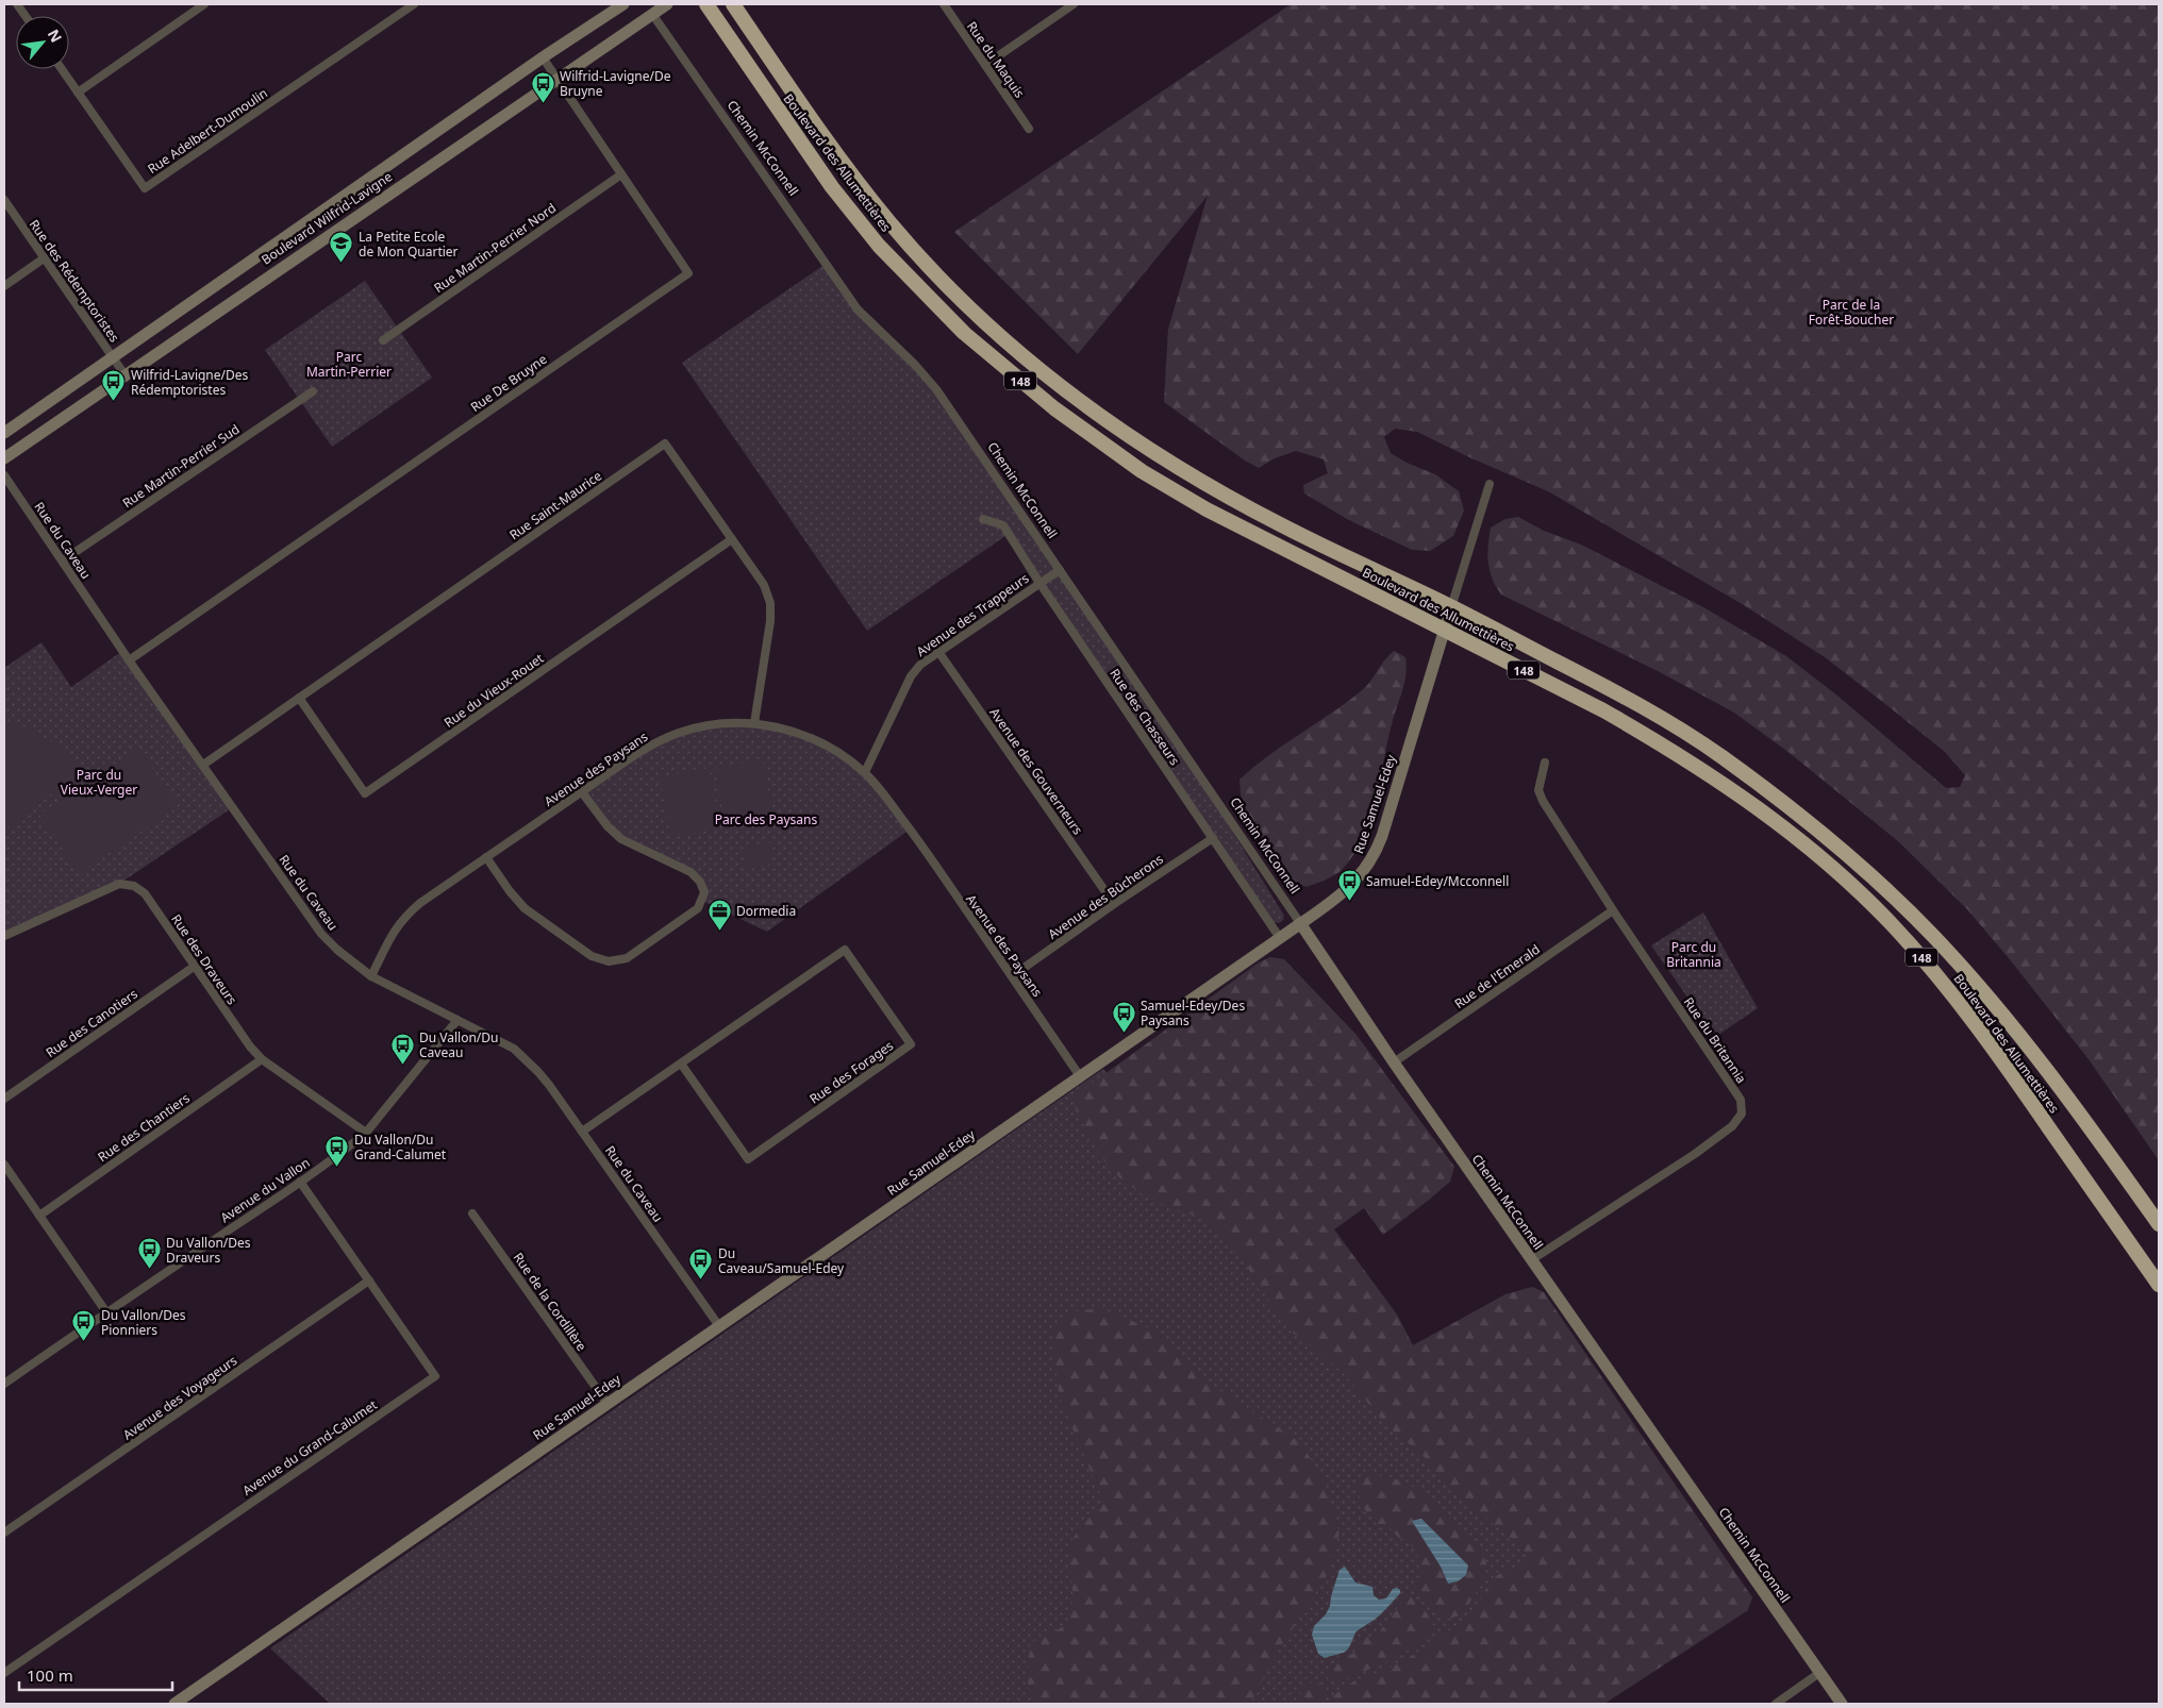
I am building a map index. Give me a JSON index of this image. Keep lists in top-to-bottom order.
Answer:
{
  "streets": {
    "highway": ["Boulevard des Allumettières", "148"],
    "street": [
      "Rue du Maquis",
      "Rue Adelbert-Dumoulin",
      "Chemin McConnell",
      "Boulevard Wilfrid-Lavigne",
      "Rue Martin-Perrier Nord",
      "Rue des Rédemptoristes",
      "Rue De Bruyne",
      "Rue Martin-Perrier Sud",
      "Rue Saint-Maurice",
      "Rue du Caveau",
      "Avenue des Trappeurs",
      "Rue du Vieux-Rouet",
      "Rue des Chasseurs",
      "Avenue des Paysans",
      "Avenue des Gouverneurs",
      "Rue Samuel-Edey",
      "Avenue des Bûcherons",
      "Rue des Draveurs",
      "Rue de l'Emerald",
      "Rue des Canotiers",
      "Rue du Britannia",
      "Rue des Forages",
      "Rue des Chantiers",
      "Avenue du Vallon",
      "Rue de la Cordillère",
      "Avenue des Voyageurs",
      "Avenue du Grand-Calumet"
    ]
  },
  "crossings": [
    ["Chemin McConnell", "Boulevard Wilfrid-Lavigne"],
    ["Chemin McConnell", "Avenue des Trappeurs"],
    ["Chemin McConnell", "Rue Samuel-Edey"],
    ["Chemin McConnell", "Rue de l'Emerald"],
    ["Chemin McConnell", "Rue du Britannia"],
    ["Boulevard des Allumettières", "Rue Samuel-Edey"],
    ["Boulevard Wilfrid-Lavigne", "Rue des Rédemptoristes"],
    ["Boulevard Wilfrid-Lavigne", "Rue De Bruyne"],
    ["Rue Martin-Perrier Nord", "Rue De Bruyne"],
    ["Rue De Bruyne", "Rue du Caveau"],
    ["Rue Martin-Perrier Sud", "Rue du Caveau"],
    ["Rue Saint-Maurice", "Rue du Caveau"],
    ["Rue Saint-Maurice", "Rue du Vieux-Rouet"],
    ["Rue Saint-Maurice", "Avenue des Paysans"],
    ["Rue du Caveau", "Avenue des Paysans"],
    ["Rue du Caveau", "Rue Samuel-Edey"],
    ["Rue du Caveau", "Rue des Forages"],
    ["Rue du Caveau", "Avenue du Vallon"],
    ["Avenue des Trappeurs", "Rue des Chasseurs"],
    ["Avenue des Trappeurs", "Avenue des Paysans"],
    ["Avenue des Trappeurs", "Avenue des Gouverneurs"],
    ["Rue des Chasseurs", "Rue Samuel-Edey"],
    ["Rue des Chasseurs", "Avenue des Bûcherons"],
    ["Avenue des Paysans", "Rue Samuel-Edey"],
    ["Avenue des Paysans", "Avenue des Bûcherons"],
    ["Avenue des Gouverneurs", "Avenue des Bûcherons"],
    ["Rue Samuel-Edey", "Rue de la Cordillère"],
    ["Rue des Draveurs", "Rue des Canotiers"],
    ["Rue des Draveurs", "Rue des Chantiers"],
    ["Rue des Draveurs", "Avenue du Vallon"],
    ["Rue de l'Emerald", "Rue du Britannia"],
    ["Avenue du Vallon", "Avenue du Grand-Calumet"],
    ["Avenue des Voyageurs", "Avenue du Grand-Calumet"]
  ],
  "parks": [
    "Parc de la Forêt-Boucher",
    "Parc Martin-Perrier",
    "Parc du Vieux-Verger",
    "Parc des Paysans",
    "Parc du Britannia"
  ],
  "places": {
    "bus stop": [
      "Wilfrid-Lavigne/De Bruyne",
      "Wilfrid-Lavigne/Des Rédemptoristes",
      "Samuel-Edey/Mcconnell",
      "Samuel-Edey/Des Paysans",
      "Du Vallon/Du Caveau",
      "Du Vallon/Du Grand-Calumet",
      "Du Vallon/Des Draveurs",
      "Du Caveau/Samuel-Edey",
      "Du Vallon/Des Pionniers"
    ],
    "school or university": ["La Petite Ecole de Mon Quartier"],
    "office": ["Dormedia"]
  },
  "scale_bar": "100 m",
  "north": "top right"
}
